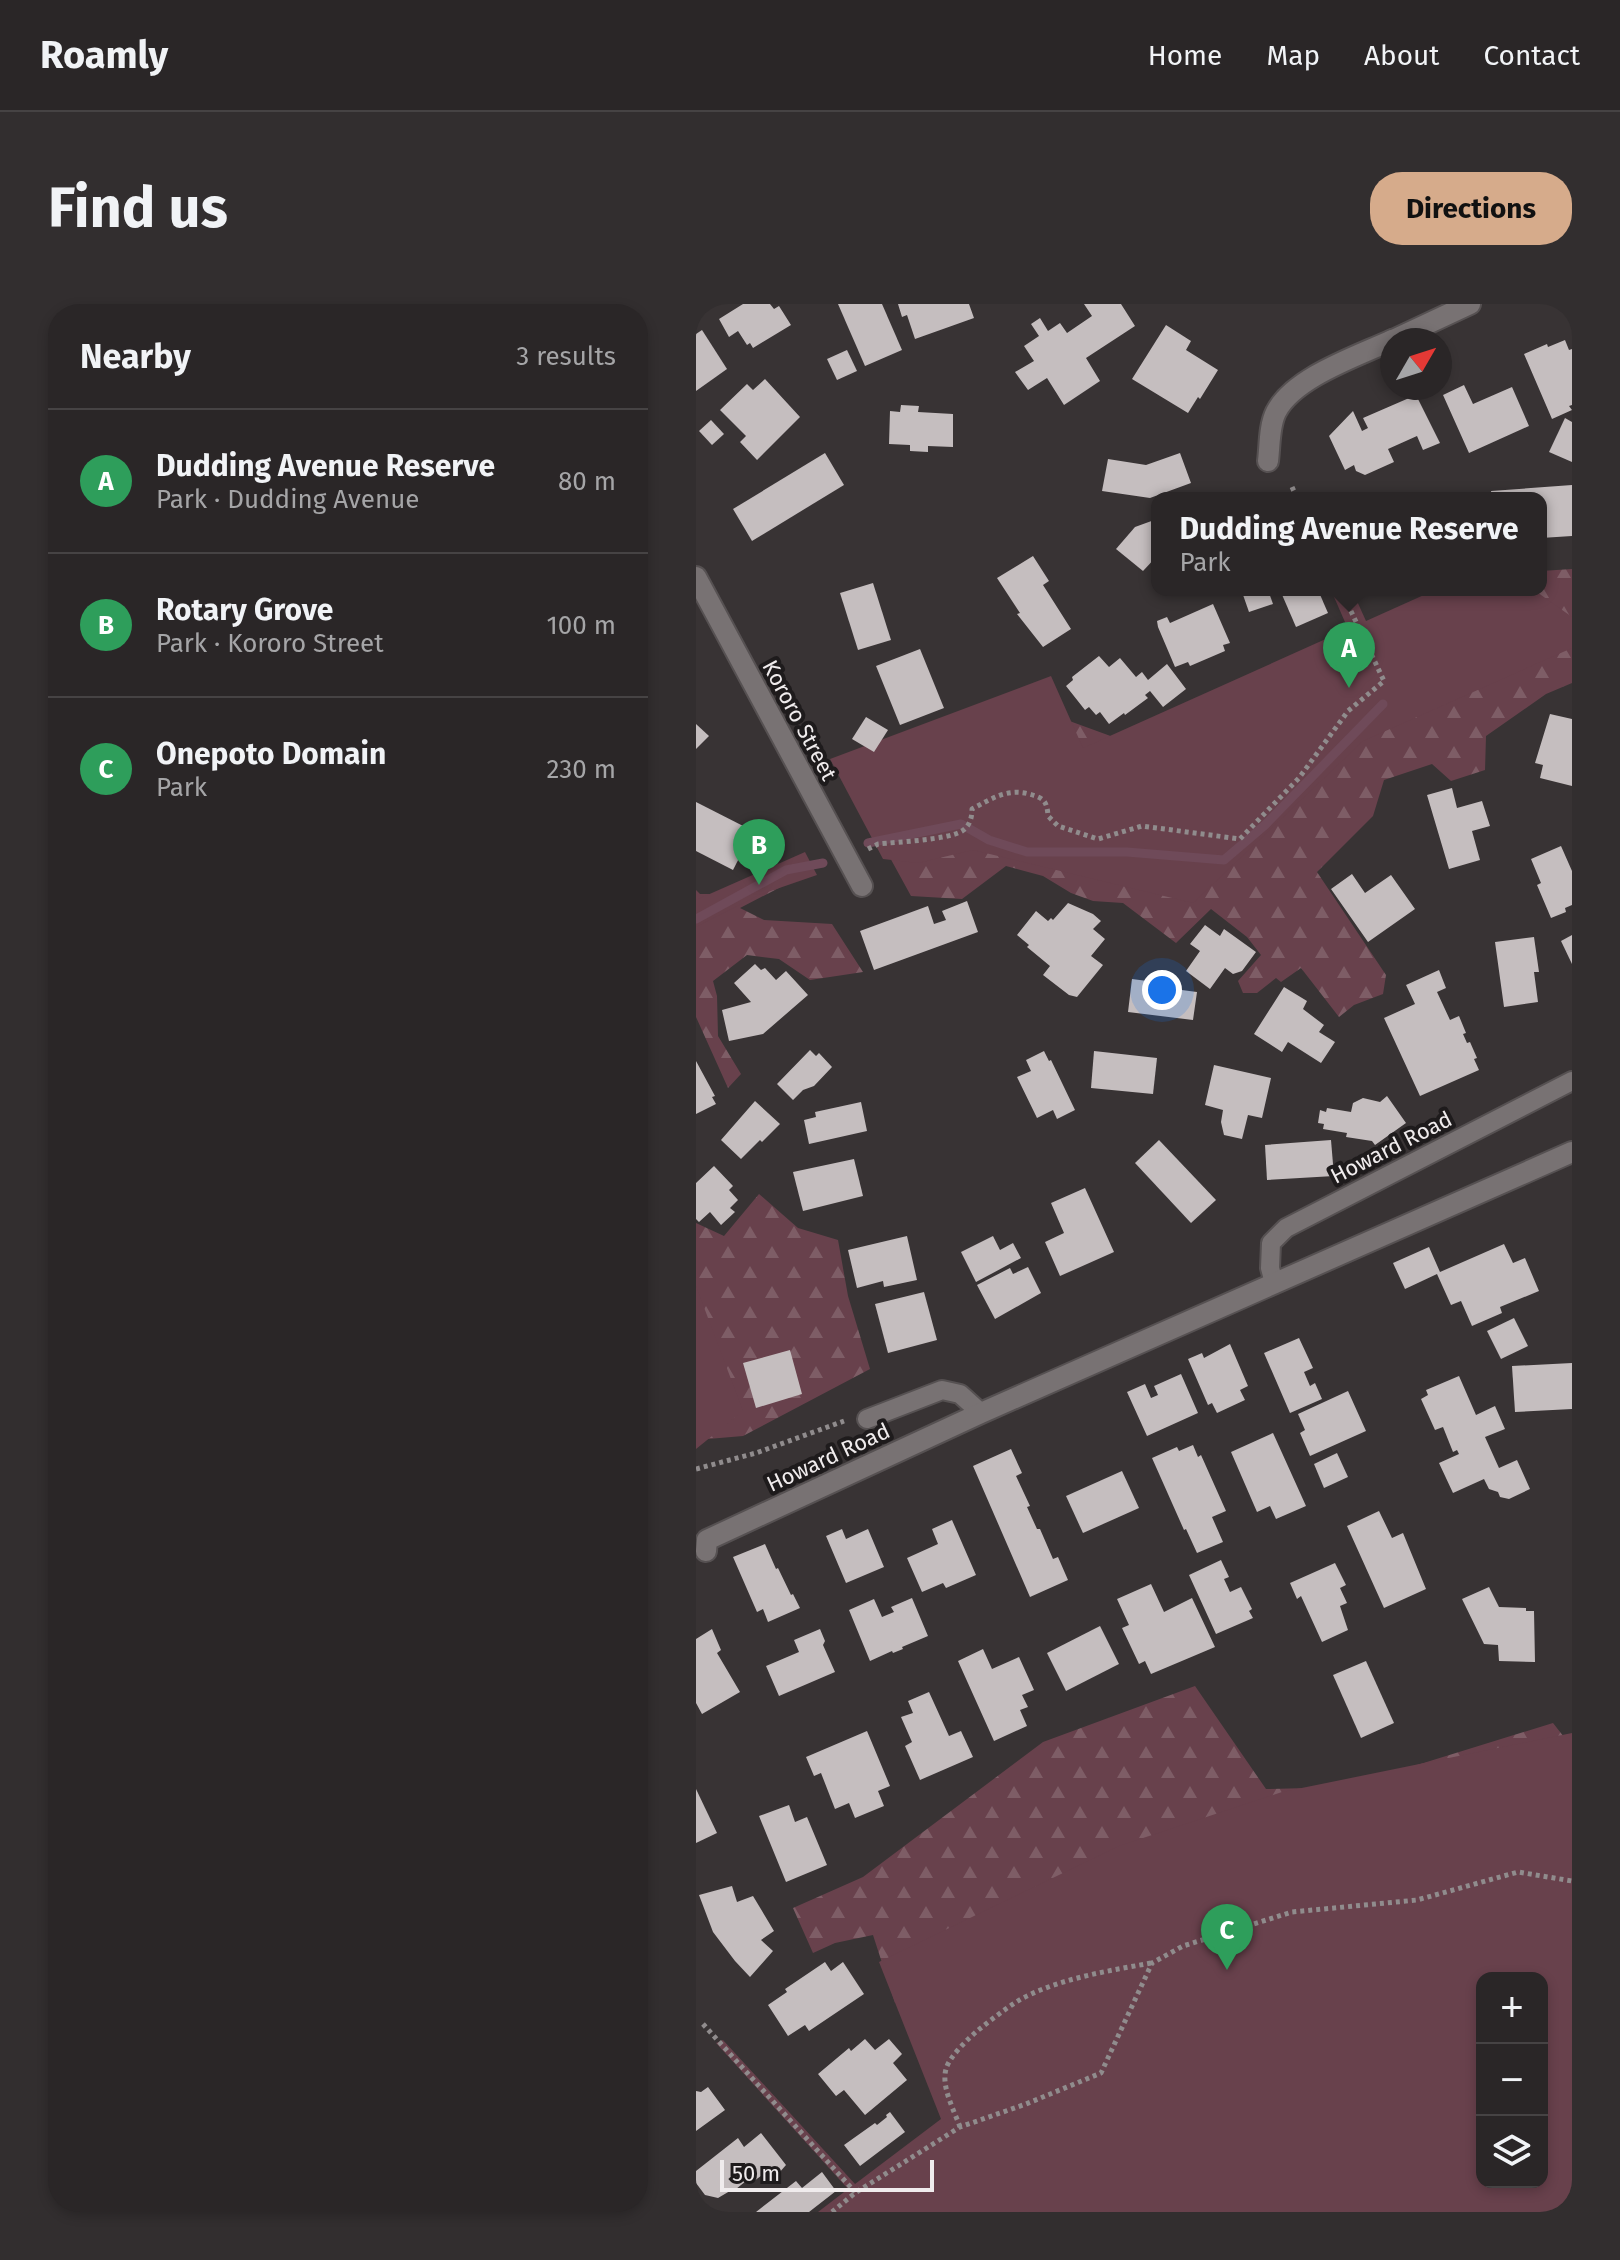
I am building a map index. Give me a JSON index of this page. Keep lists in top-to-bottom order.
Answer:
{
  "streets": {
    "street": ["Kororo Street", "Howard Road"]
  },
  "scale_bar": "50 m",
  "north": "top right",
  "page": {
    "header": "Roamly",
    "nav": [
      "Home",
      "Map",
      "About",
      "Contact"
    ],
    "buttons": "Directions",
    "title": "Find us",
    "heading": ["Nearby", "3 results"],
    "list": [
      {
        "mark": "A",
        "name": "Dudding Avenue Reserve",
        "note": "Park · Dudding Avenue",
        "value": "80 m"
      },
      {
        "mark": "B",
        "name": "Rotary Grove",
        "note": "Park · Kororo Street",
        "value": "100 m"
      },
      {
        "mark": "C",
        "name": "Onepoto Domain",
        "note": "Park",
        "value": "230 m"
      }
    ],
    "popup": ["Dudding Avenue Reserve", "Park"],
    "pins": ["A", "B", "C"],
    "map_buttons": ["+", "−"],
    "scale": "50 m"
  }
}
